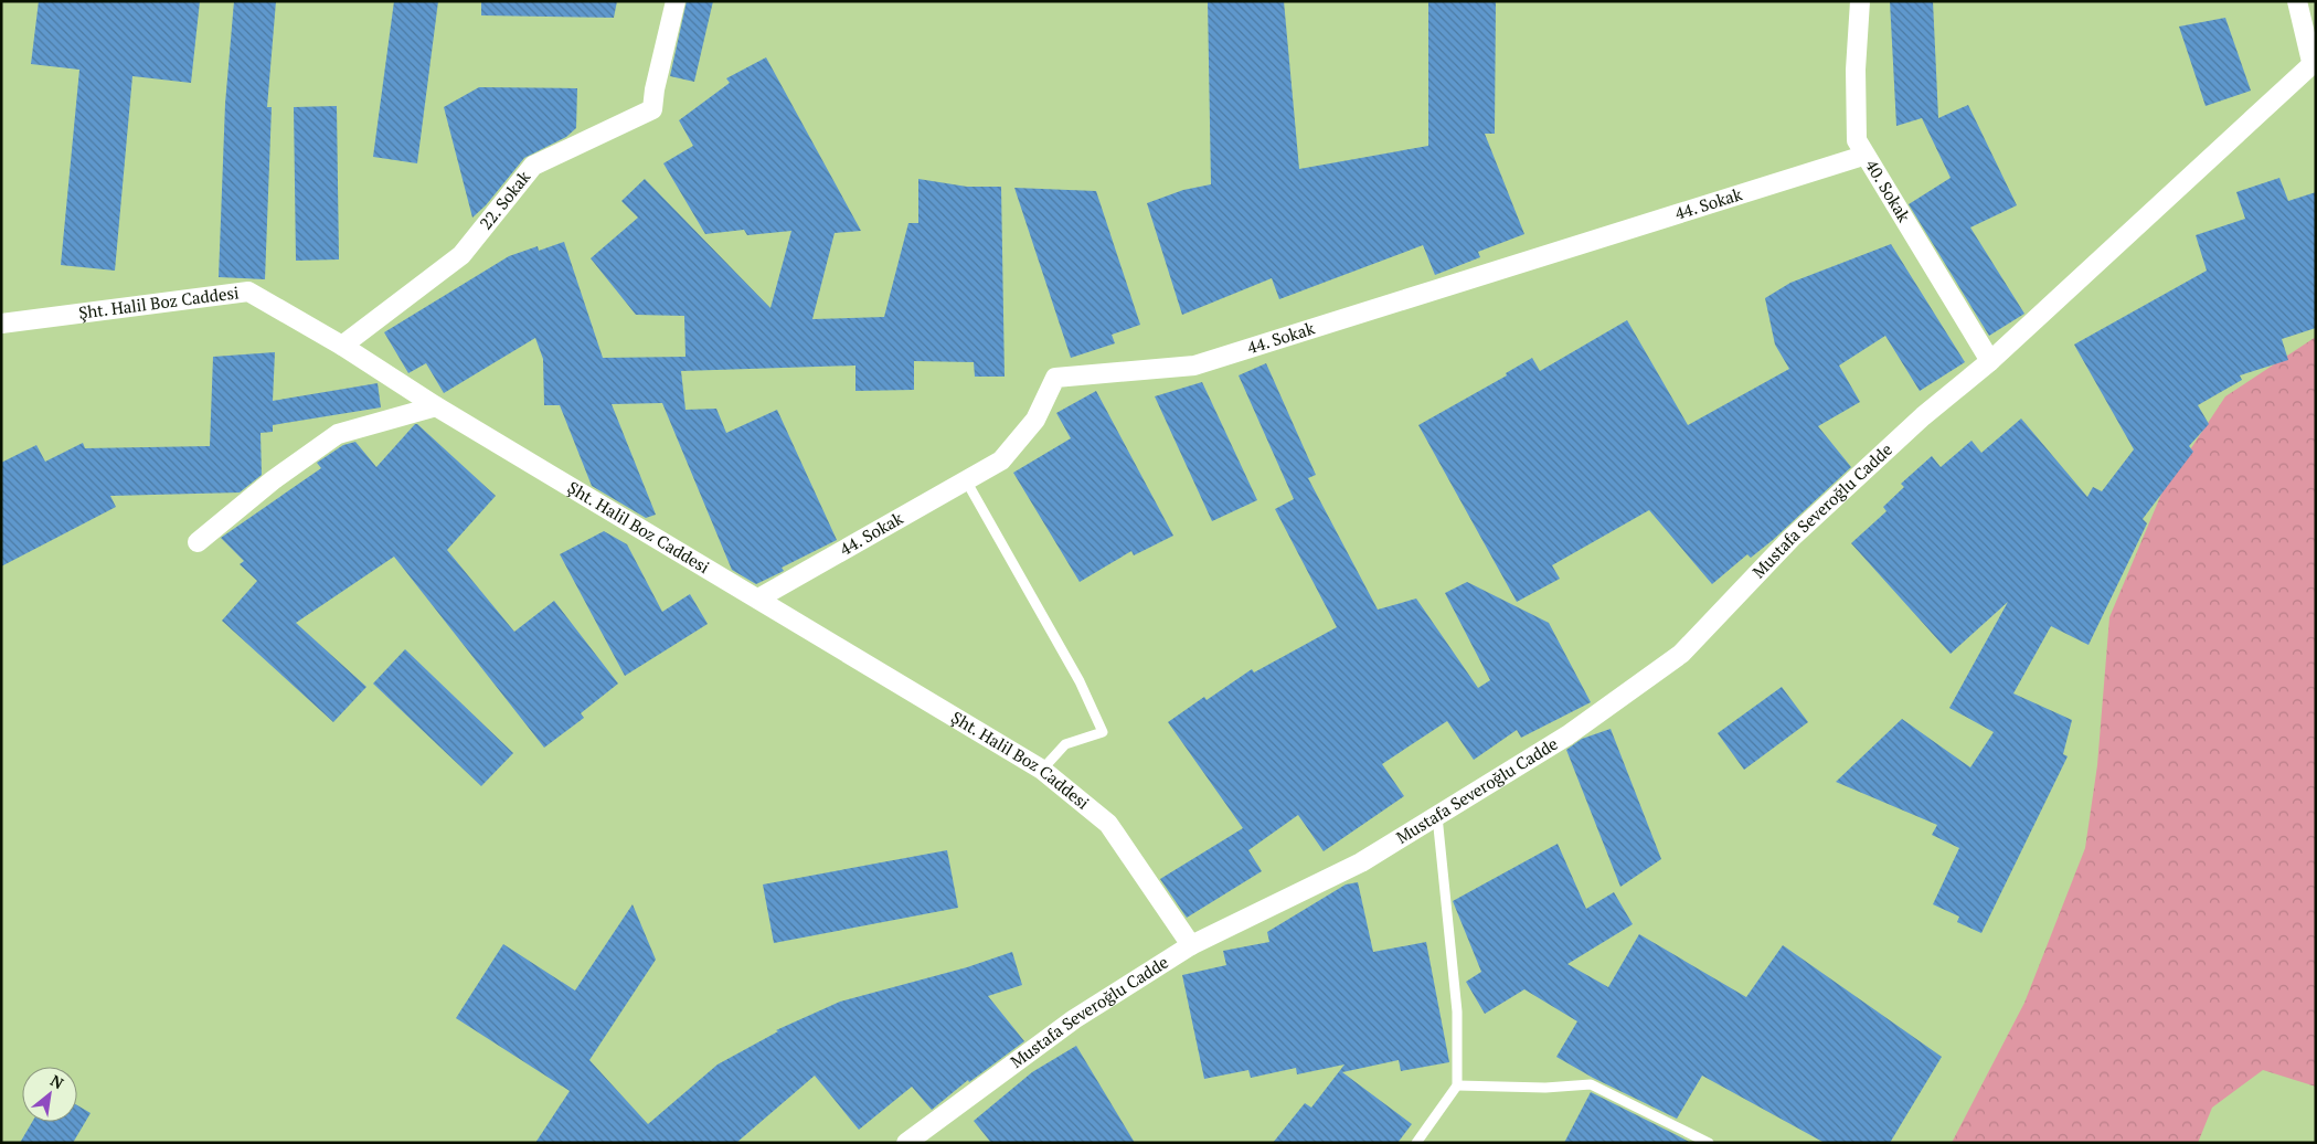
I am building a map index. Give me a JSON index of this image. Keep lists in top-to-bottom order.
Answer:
{
  "streets": {
    "street": [
      "40. Sokak",
      "22. Sokak",
      "44. Sokak",
      "Şht. Halil Boz Caddesi",
      "Mustafa Severoğlu Cadde"
    ]
  },
  "crossings": [
    ["40. Sokak", "44. Sokak"],
    ["40. Sokak", "Mustafa Severoğlu Cadde"],
    ["22. Sokak", "Şht. Halil Boz Caddesi"],
    ["44. Sokak", "Şht. Halil Boz Caddesi"],
    ["Şht. Halil Boz Caddesi", "Mustafa Severoğlu Cadde"]
  ],
  "north": "top right"
}
